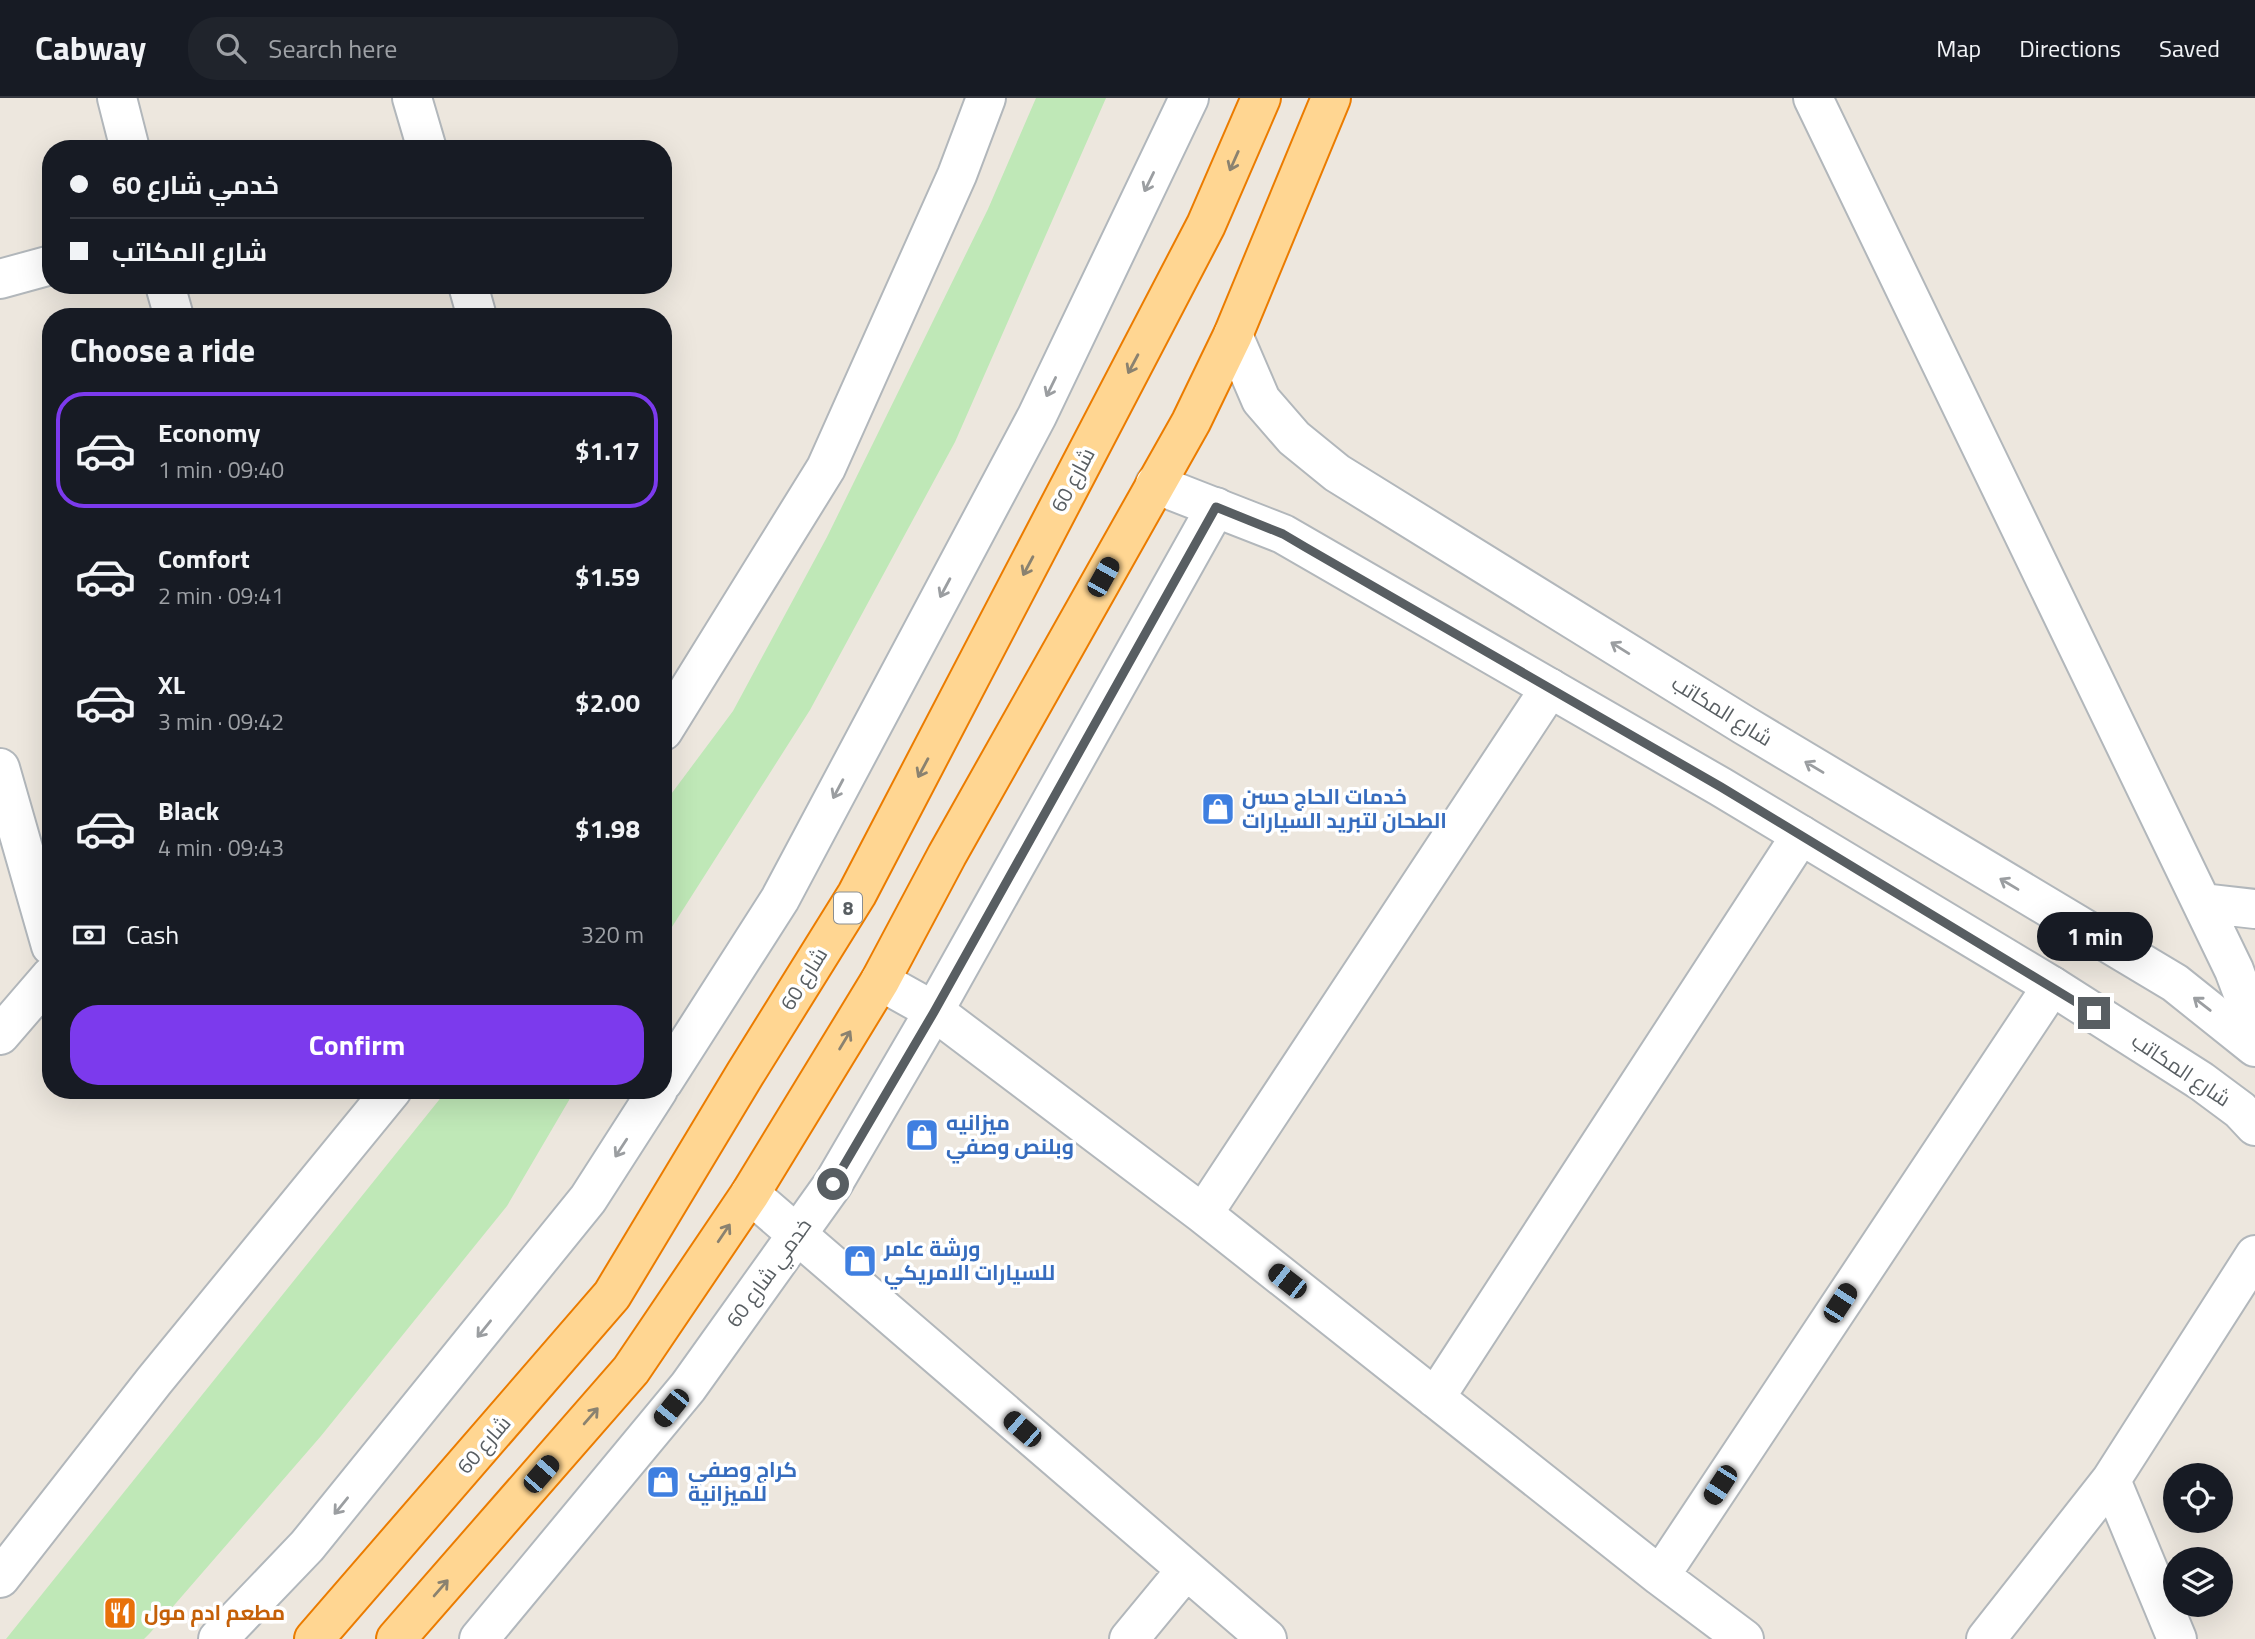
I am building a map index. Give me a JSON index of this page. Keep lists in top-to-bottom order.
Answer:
{
  "streets": {
    "highway": ["شارع 60", "8"],
    "street": ["شارع المکاتب", "خدمي شارع 60"]
  },
  "crossings": [
    ["شارع المکاتب", "خدمي شارع 60"]
  ],
  "places": {
    "shop": [
      "خدمات الحاج حسن الطحان لتبريد السيارات",
      "ميزانيه وبلنص وصفي",
      "ورشة عامر للسيارات الامريكي",
      "كراج وصفي للميزانية"
    ],
    "restaurant": ["مطعم ادم مول"]
  },
  "page": {
    "header": "Cabway",
    "search": "Search here",
    "nav": ["Map", "Directions", "Saved"],
    "banner": ["خدمي شارع 60", "شارع المکاتب"],
    "heading": "Choose a ride",
    "list": [
      {
        "name": "Economy",
        "note": "1 min · 09:40",
        "value": "$1.17"
      },
      {
        "name": "Comfort",
        "note": "2 min · 09:41",
        "value": "$1.59"
      },
      {
        "name": "XL",
        "note": "3 min · 09:42",
        "value": "$2.00"
      },
      {
        "name": "Black",
        "note": "4 min · 09:43",
        "value": "$1.98"
      }
    ],
    "pay": ["Cash", "320 m"],
    "bubble": "1 min",
    "buttons": "Confirm"
  }
}
